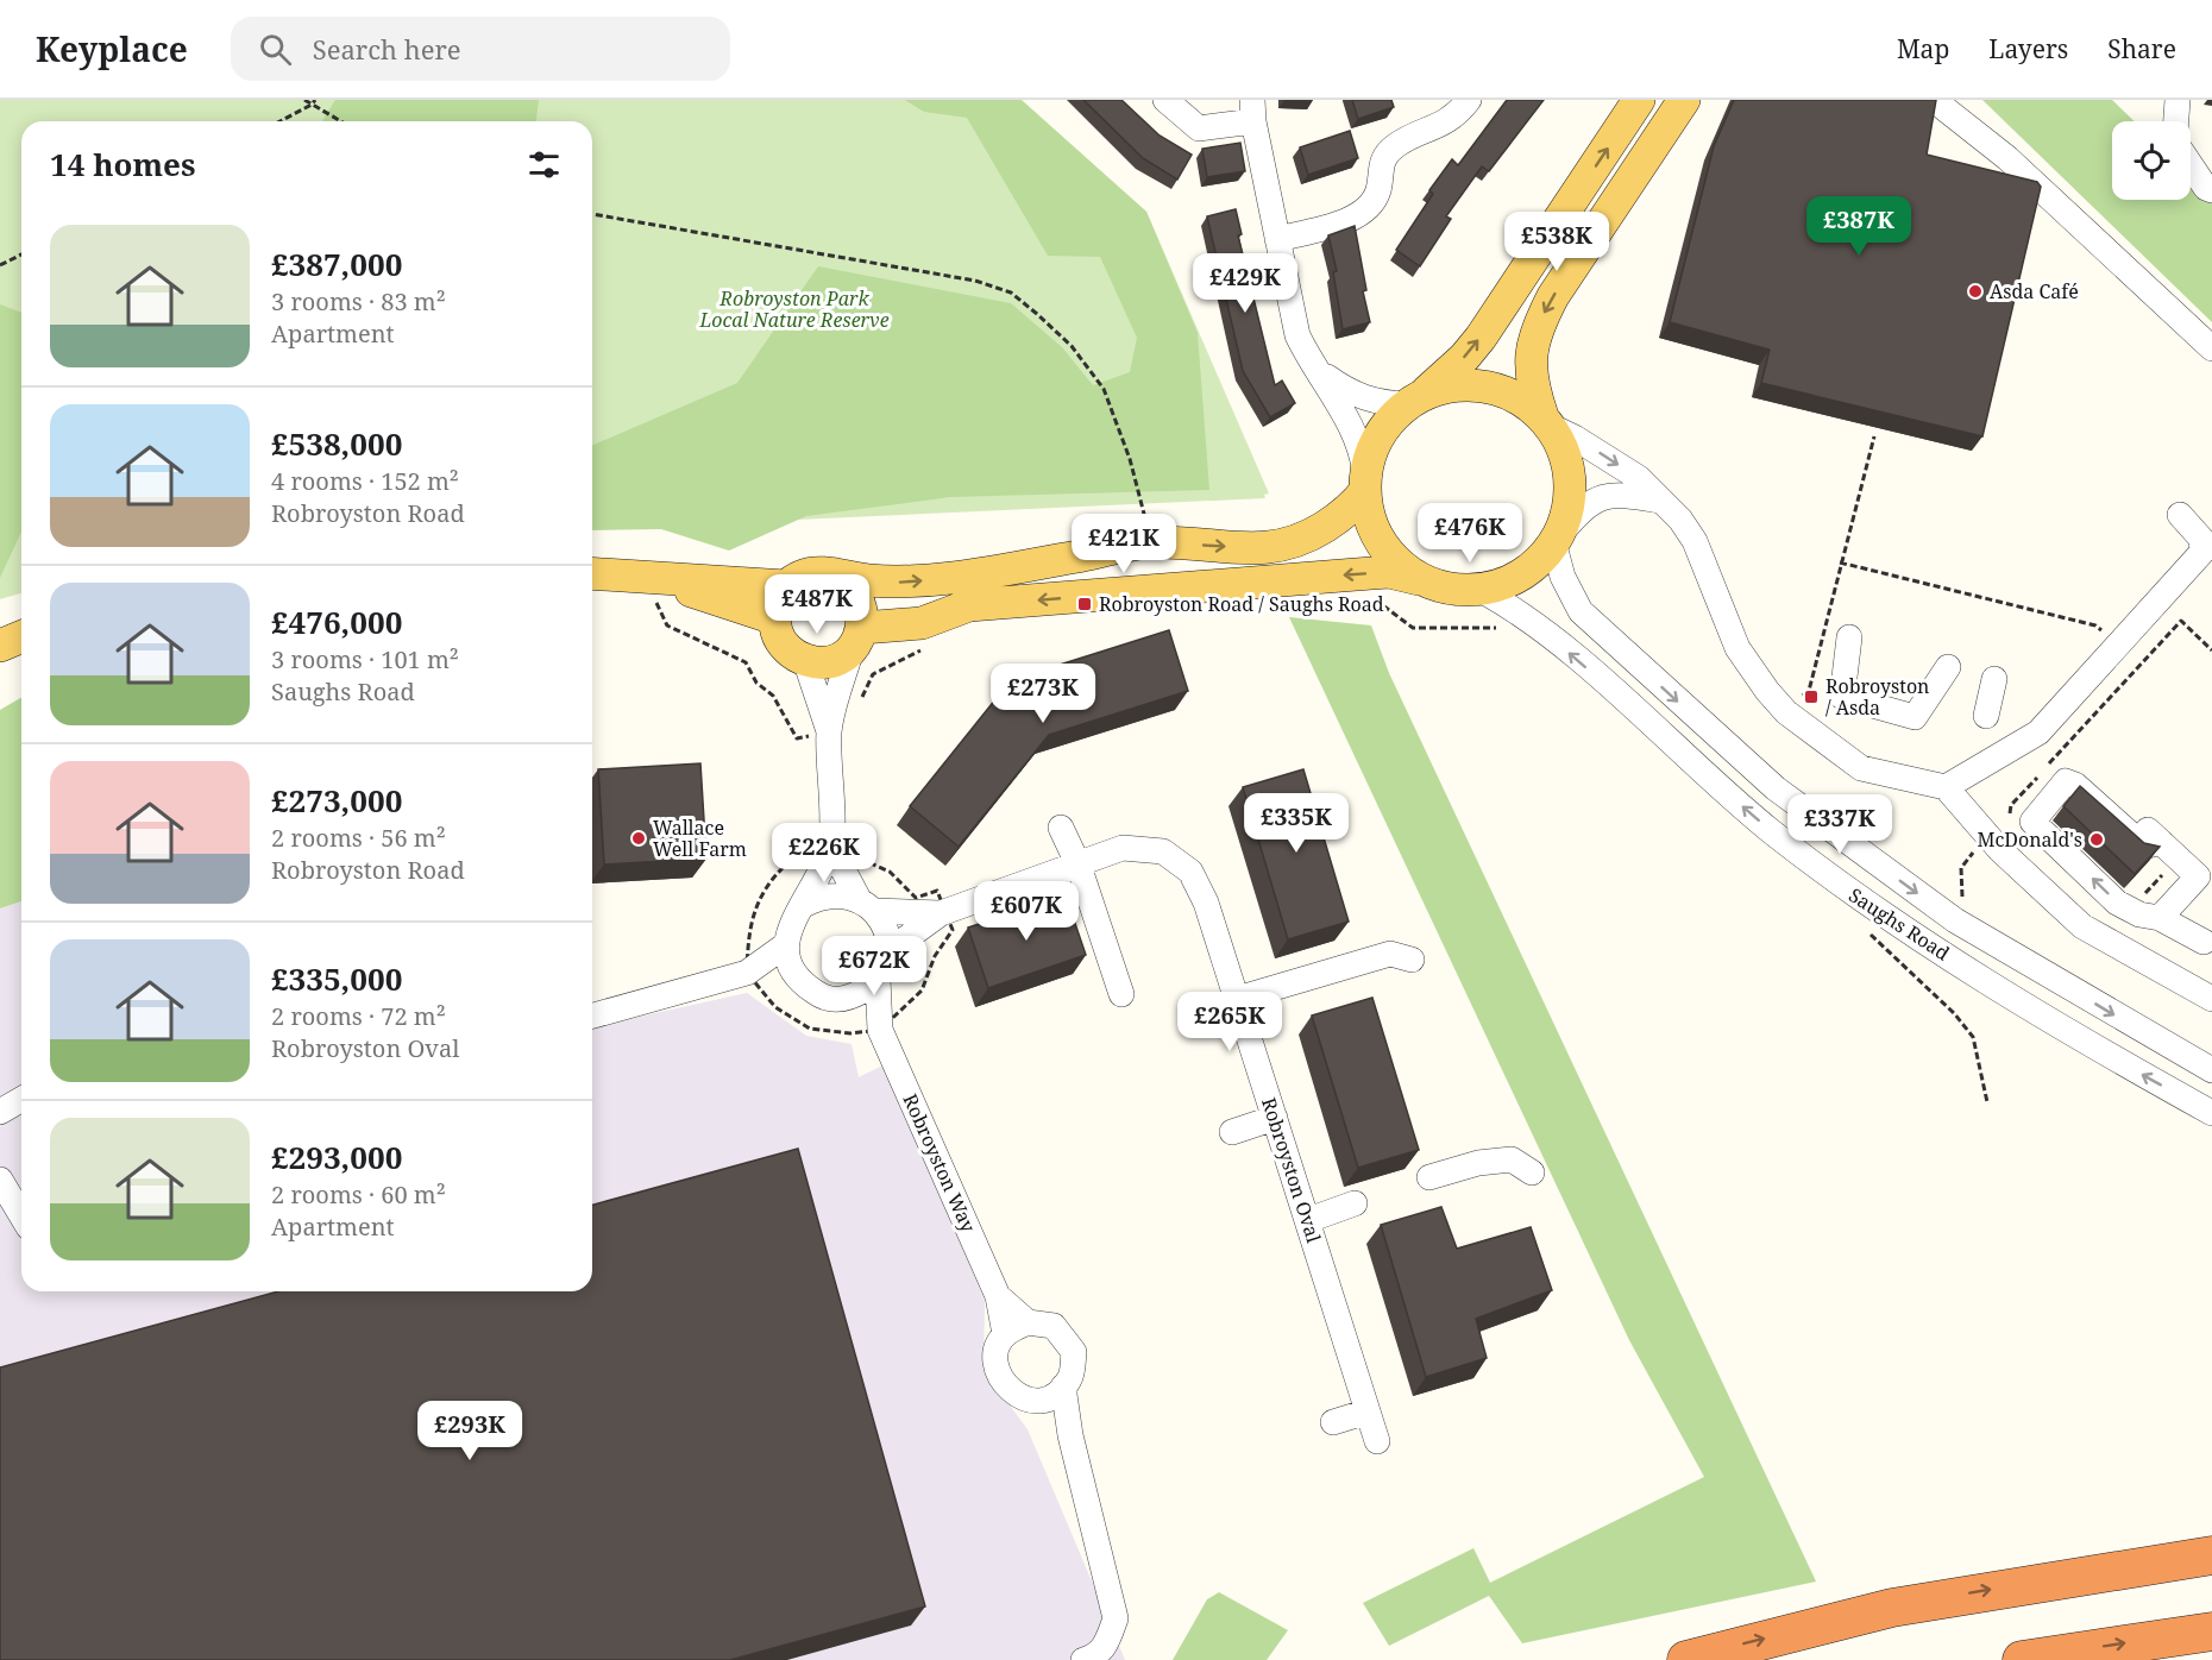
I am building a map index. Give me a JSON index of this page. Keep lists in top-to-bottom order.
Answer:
{
  "streets": {
    "street": ["Saughs Road", "Robroyston Way", "Robroyston Oval"]
  },
  "parks": ["Robroyston Park Local Nature Reserve"],
  "places": {
    "other": ["Asda Café", "Wallace Well Farm", "McDonald's"],
    "transit": ["Robroyston Road / Saughs Road", "Robroyston / Asda"]
  },
  "page": {
    "header": "Keyplace",
    "search": "Search here",
    "nav": ["Map", "Layers", "Share"],
    "heading": "14 homes",
    "price": [
      "£387K",
      "£538K",
      "£429K",
      "£476K",
      "£421K",
      "£487K",
      "£273K",
      "£335K",
      "£337K",
      "£226K",
      "£607K",
      "£672K",
      "£265K",
      "£293K"
    ],
    "list": [
      {
        "name": "£387,000",
        "note": "3 rooms · 83 m² · Apartment"
      },
      {
        "name": "£538,000",
        "note": "4 rooms · 152 m² · Robroyston Road"
      },
      {
        "name": "£476,000",
        "note": "3 rooms · 101 m² · Saughs Road"
      },
      {
        "name": "£273,000",
        "note": "2 rooms · 56 m² · Robroyston Road"
      },
      {
        "name": "£335,000",
        "note": "2 rooms · 72 m² · Robroyston Oval"
      },
      {
        "name": "£293,000",
        "note": "2 rooms · 60 m² · Apartment"
      }
    ]
  }
}
